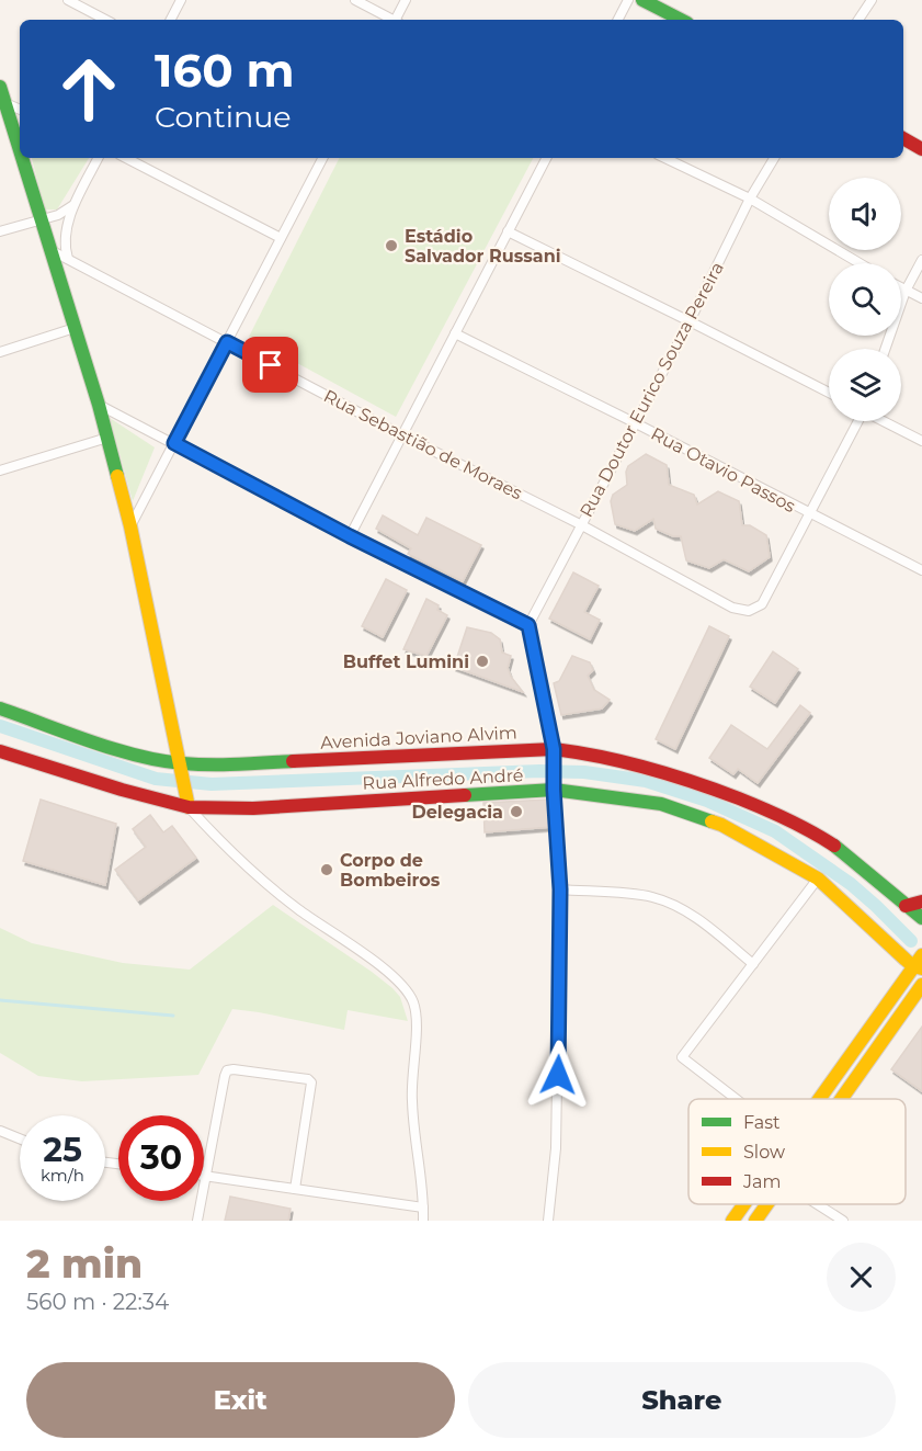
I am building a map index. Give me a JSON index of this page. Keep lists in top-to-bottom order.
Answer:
{
  "streets": {
    "main road": ["Avenida Joviano Alvim", "Rua Alfredo André"],
    "street": ["Rua Doutor Eurico Souza Pereira", "Rua Sebastião de Moraes", "Rua Otavio Passos"]
  },
  "crossings": [
    ["Rua Doutor Eurico Souza Pereira", "Rua Sebastião de Moraes"],
    ["Rua Doutor Eurico Souza Pereira", "Rua Otavio Passos"],
    ["Rua Sebastião de Moraes", "Rua Otavio Passos"]
  ],
  "places": [
    "Estádio Salvador Russani",
    "Buffet Lumini",
    "Delegacia",
    "Corpo de Bombeiros"
  ],
  "legend": ["Fast", "Slow", "Jam"],
  "page": {
    "turn": ["160 m", "Continue"],
    "speed": "25 km/h",
    "limit": "30",
    "heading": ["2 min", "560 m · 22:34"],
    "buttons": ["Exit", "Share"]
  }
}
